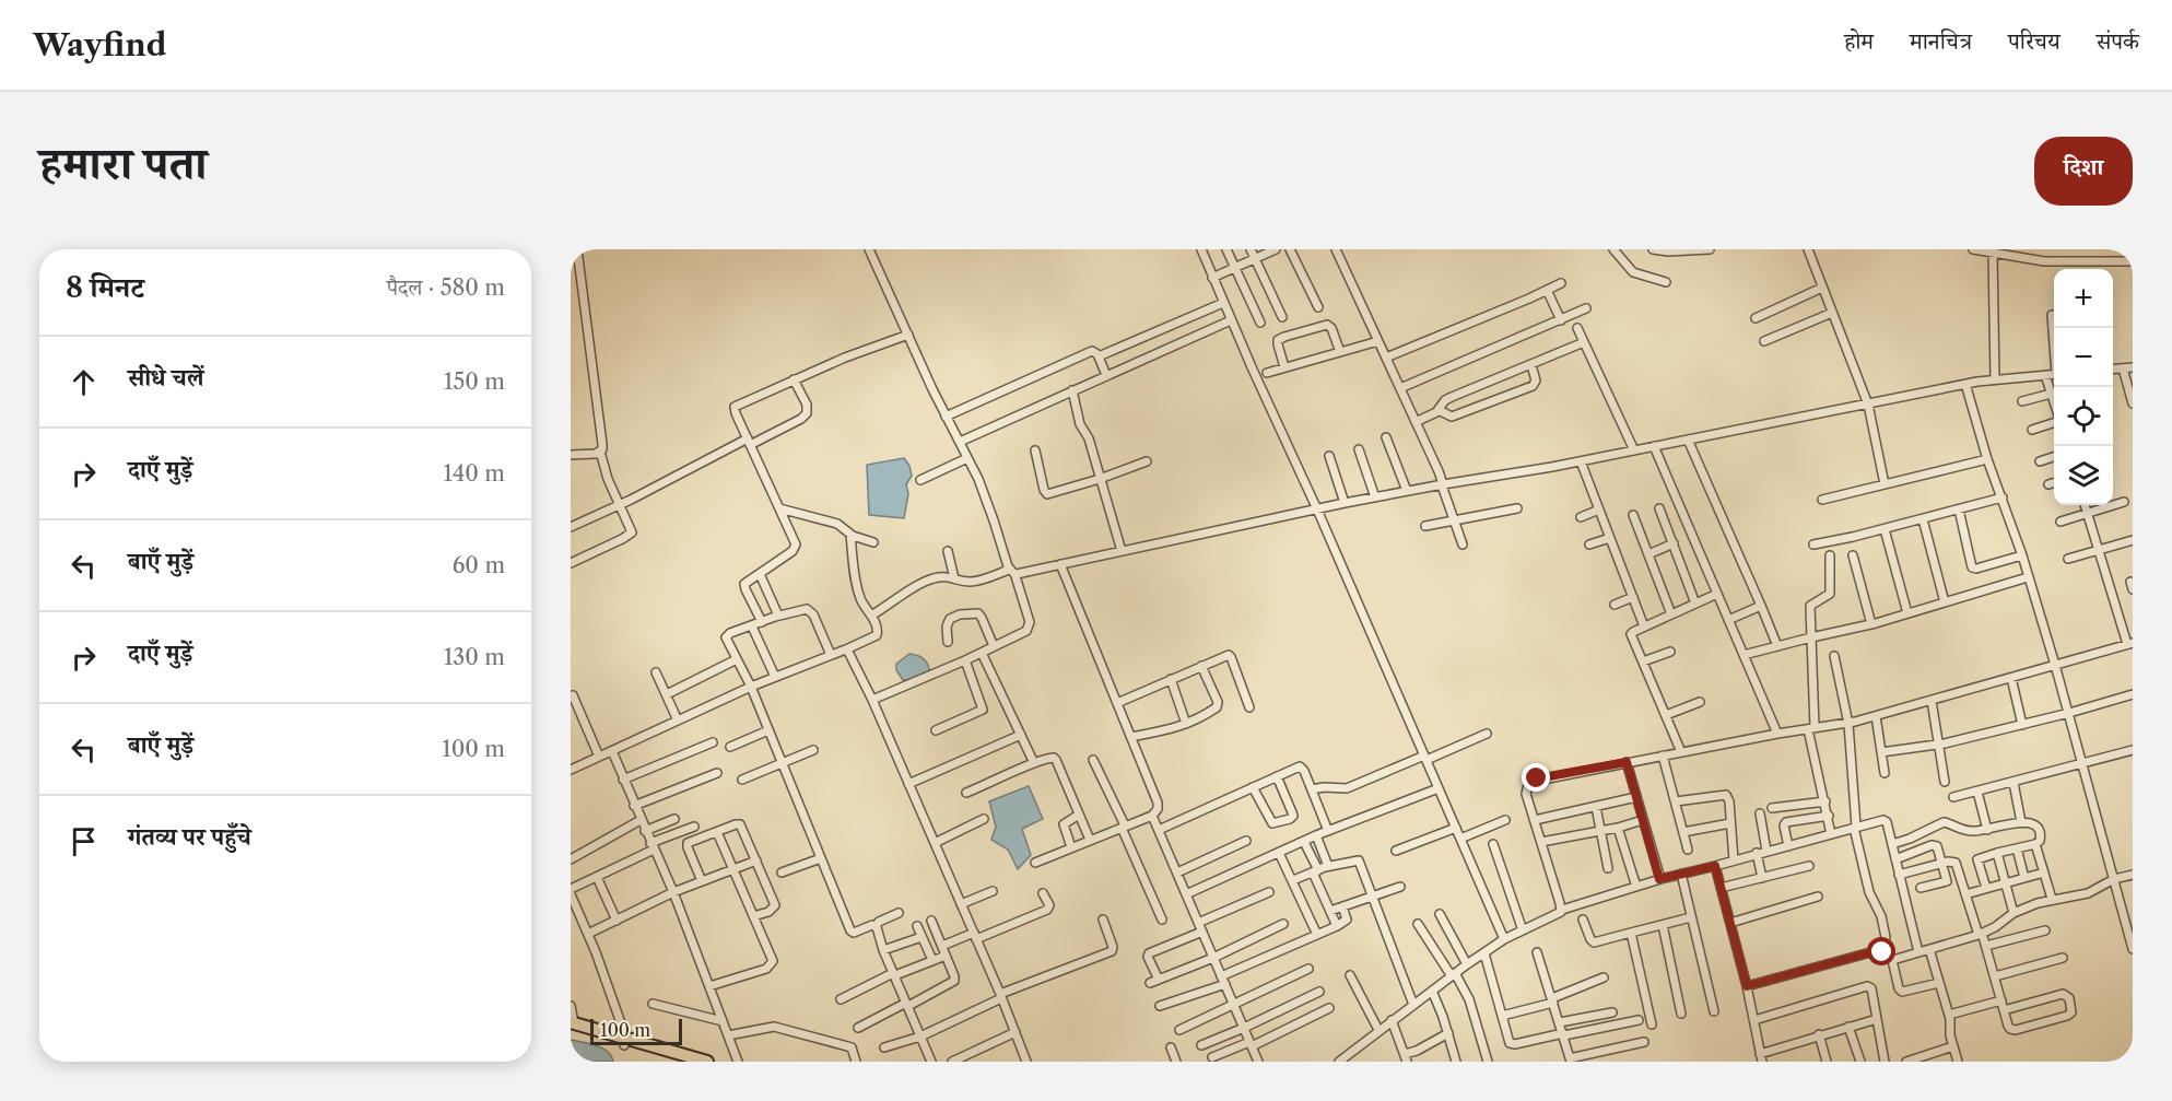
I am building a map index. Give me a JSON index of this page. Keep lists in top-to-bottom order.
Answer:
{
  "scale_bar": "100 m",
  "page": {
    "header": "Wayfind",
    "nav": [
      "होम",
      "मानचित्र",
      "परिचय",
      "संपर्क"
    ],
    "title": "हमारा पता",
    "buttons": "दिशा",
    "heading": ["8 मिनट", "पैदल · 580 m"],
    "map_buttons": ["+", "−"],
    "list": [
      ["सीधे चलें", "150 m"],
      ["दाएँ मुड़ें", "140 m"],
      ["बाएँ मुड़ें", "60 m"],
      ["दाएँ मुड़ें", "130 m"],
      ["बाएँ मुड़ें", "100 m"],
      "गंतव्य पर पहुँचे"
    ],
    "scale": "100 m"
  }
}
